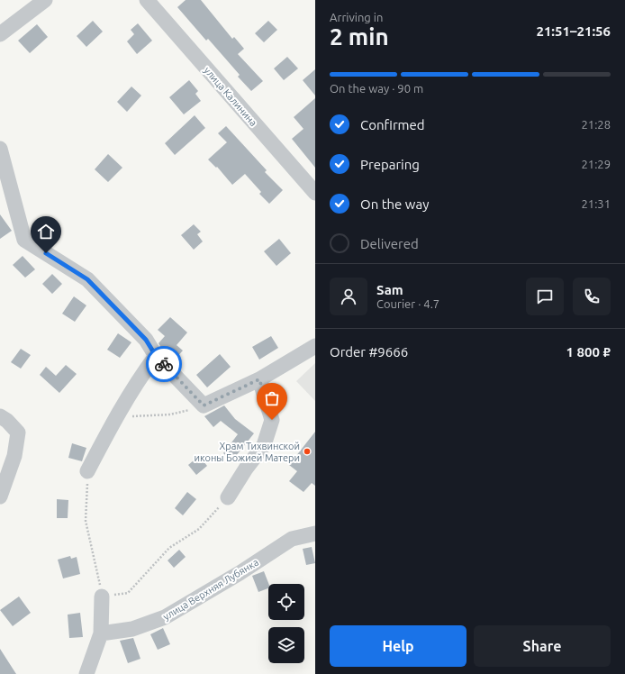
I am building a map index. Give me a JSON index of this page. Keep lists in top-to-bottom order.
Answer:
{
  "streets": {
    "street": ["улица Калинина", "улица Верхняя Лубянка"]
  },
  "places": ["Храм Тихвинской иконы Божией Матери"],
  "page": {
    "heading": ["2 min", "Arriving in", "21:51–21:56"],
    "panel": [
      "Sam",
      "Courier · 4.7",
      "Order #9666",
      "1 800 ₽"
    ],
    "bar": "On the way · 90 m",
    "list": [
      ["Confirmed", "21:28"],
      ["Preparing", "21:29"],
      ["On the way", "21:31"],
      "Delivered"
    ],
    "buttons": ["Help", "Share"]
  }
}
